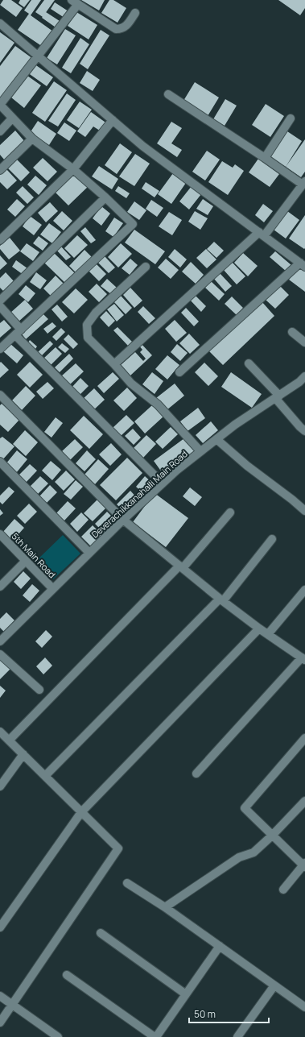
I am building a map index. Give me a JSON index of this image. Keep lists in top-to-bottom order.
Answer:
{
  "streets": {
    "street": ["Deverachikkanahalli Main Road", "5th Main Road"]
  },
  "crossings": [
    ["Deverachikkanahalli Main Road", "5th Main Road"]
  ],
  "scale_bar": "50 m"
}
